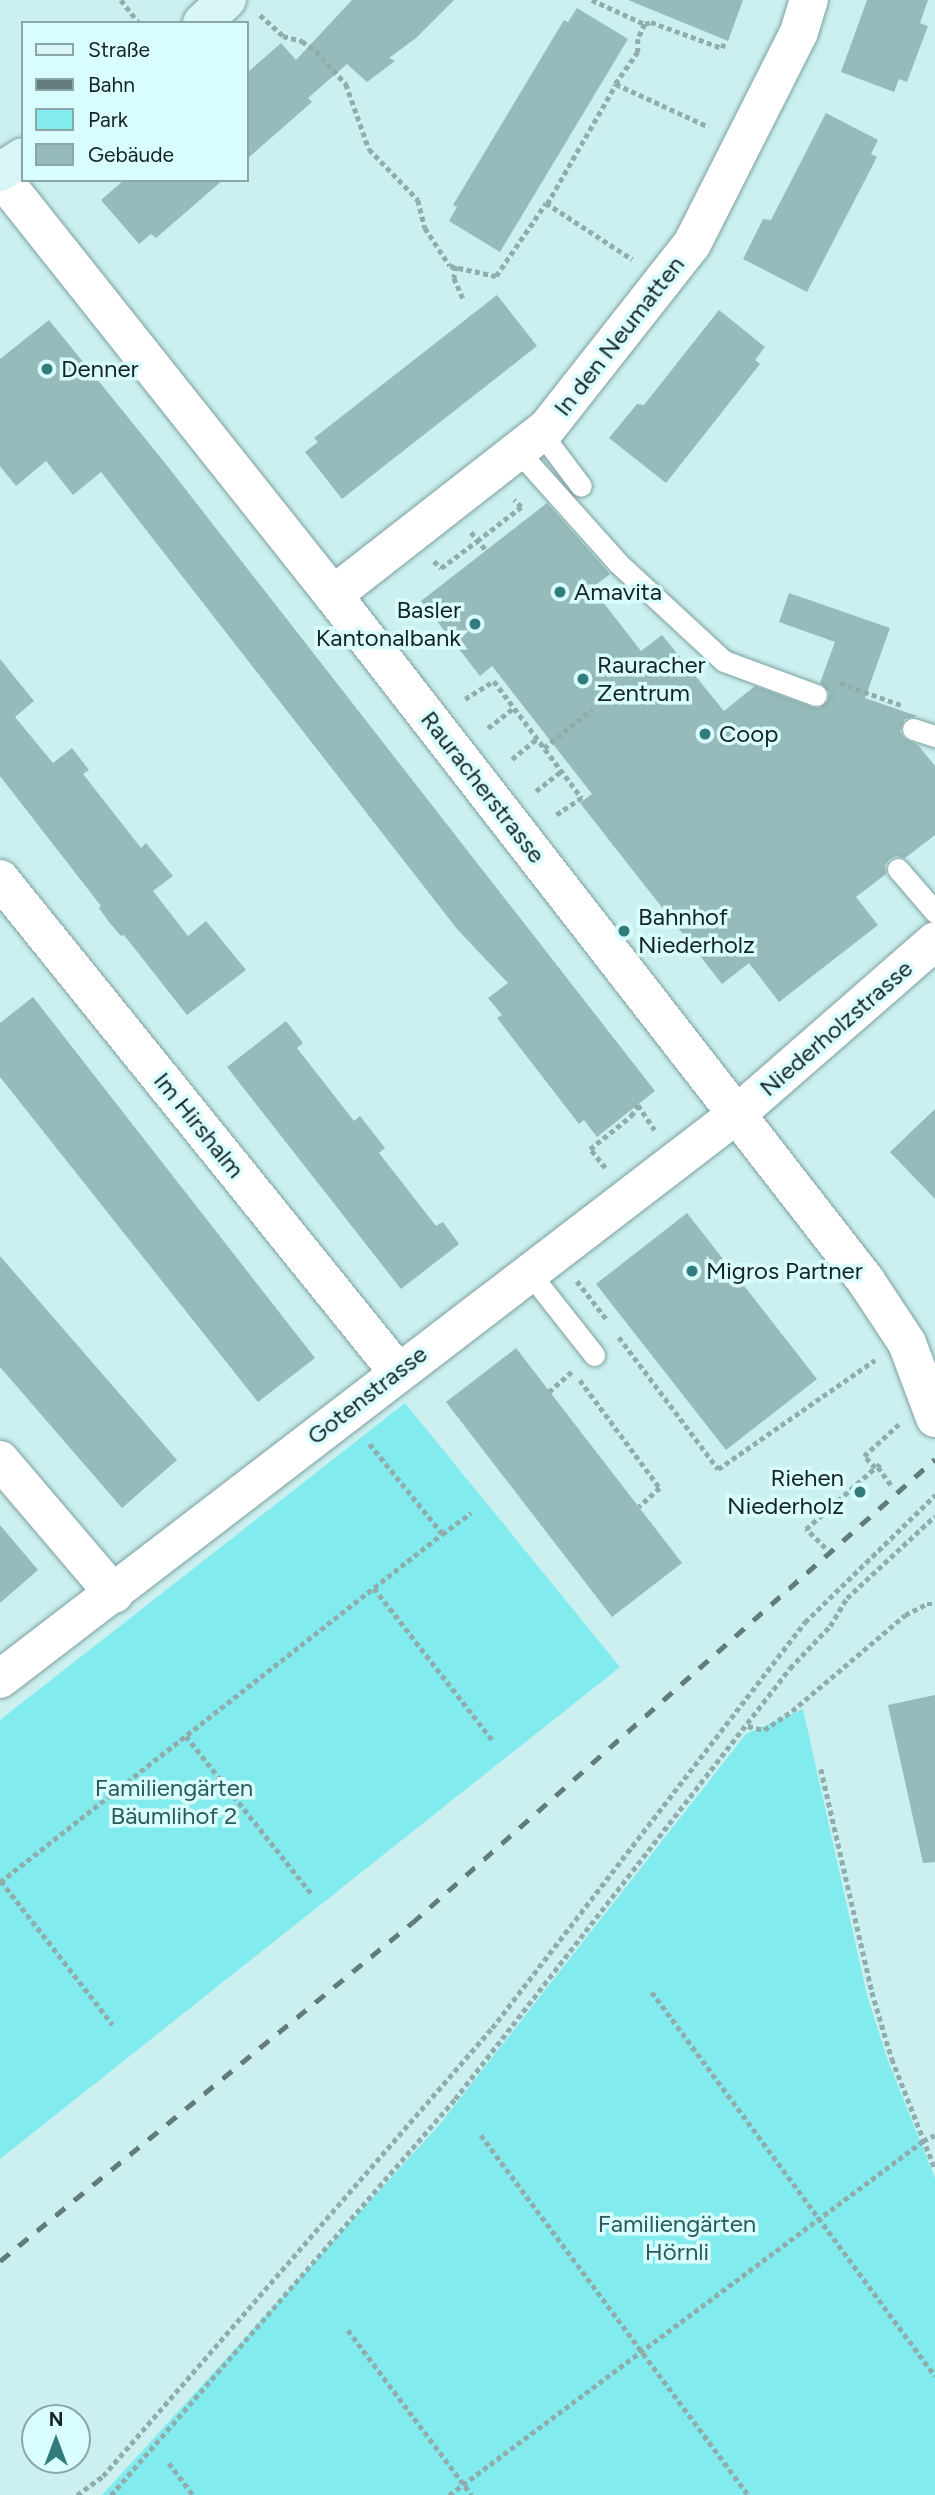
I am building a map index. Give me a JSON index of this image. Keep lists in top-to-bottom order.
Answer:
{
  "streets": {
    "street": [
      "In den Neumatten",
      "Rauracherstrasse",
      "Niederholzstrasse",
      "Im Hirshalm",
      "Gotenstrasse"
    ]
  },
  "crossings": [
    ["In den Neumatten", "Rauracherstrasse"],
    ["Rauracherstrasse", "Niederholzstrasse"],
    ["Rauracherstrasse", "Gotenstrasse"],
    ["Niederholzstrasse", "Gotenstrasse"],
    ["Im Hirshalm", "Gotenstrasse"]
  ],
  "parks": ["Familiengärten Bäumlihof 2", "Familiengärten Hörnli"],
  "places": [
    "Denner",
    "Amavita",
    "Basler Kantonalbank",
    "Rauracher Zentrum",
    "Coop",
    "Bahnhof Niederholz",
    "Migros Partner",
    "Riehen Niederholz"
  ],
  "legend": [
    "Straße",
    "Bahn",
    "Park",
    "Gebäude"
  ],
  "north": "top"
}
